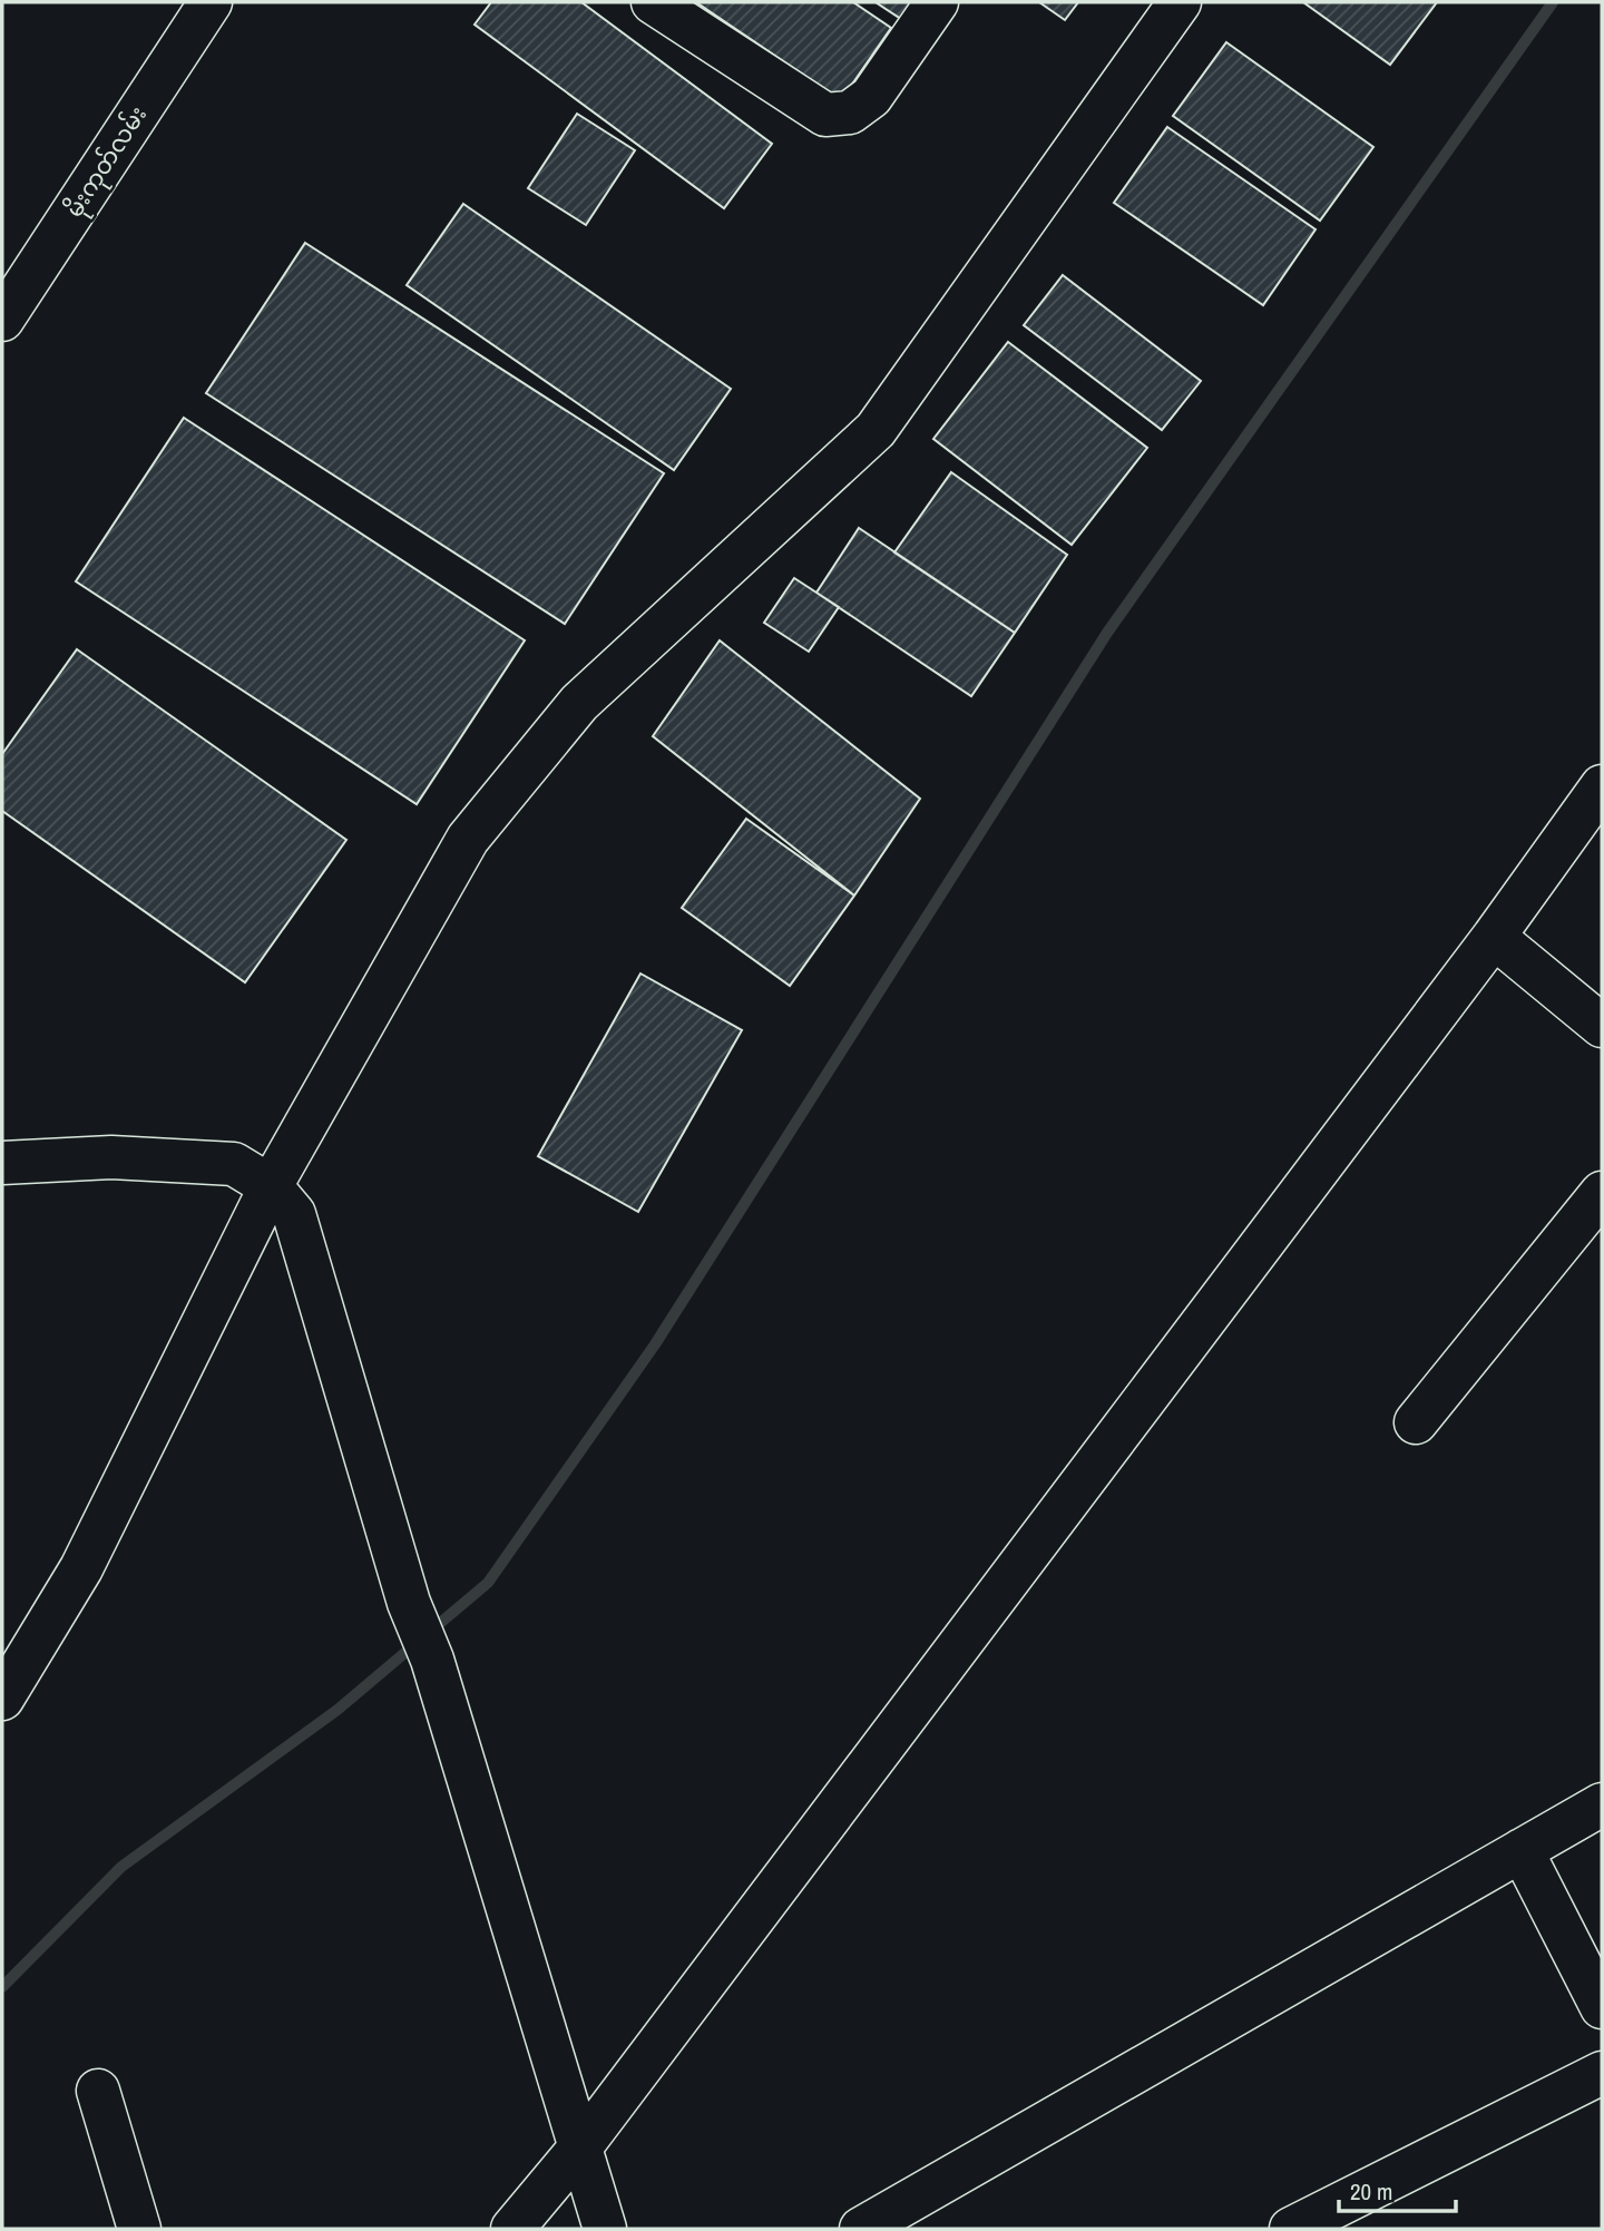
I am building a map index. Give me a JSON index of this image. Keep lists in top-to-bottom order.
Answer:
{
  "streets": {
    "street": ["မိုးကုတ်လမ်း"]
  },
  "scale_bar": "20 m"
}
